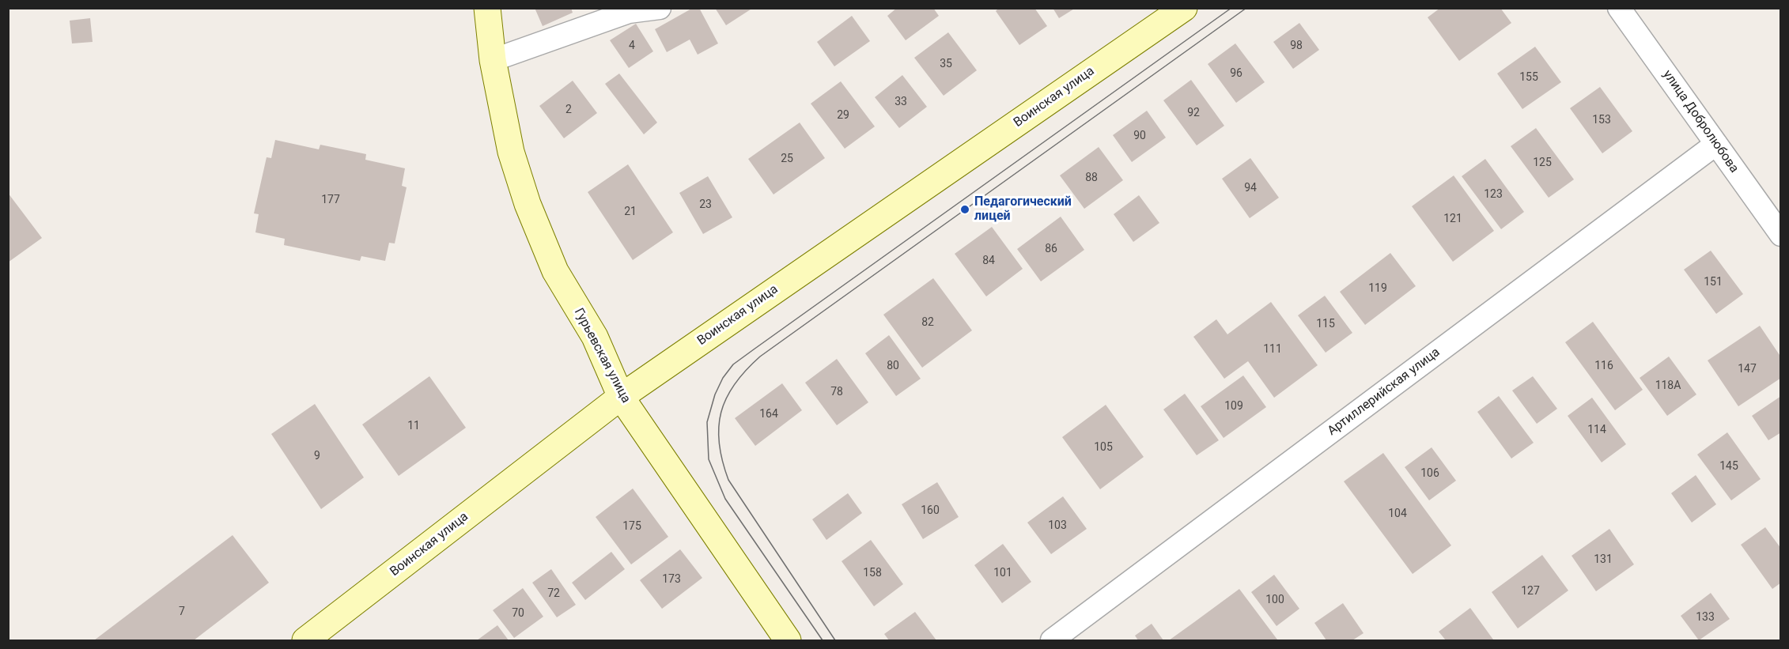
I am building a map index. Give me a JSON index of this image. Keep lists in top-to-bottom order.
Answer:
{
  "streets": {
    "street": [
      "Воинская улица",
      "улица Добролюбова",
      "Гурьевская улица",
      "Артиллерийская улица"
    ]
  },
  "crossings": [
    ["Воинская улица", "Гурьевская улица"],
    ["улица Добролюбова", "Артиллерийская улица"]
  ],
  "places": ["Педагогический лицей"],
  "house_numbers": [
    "4",
    "98",
    "35",
    "96",
    "155",
    "33",
    "2",
    "92",
    "29",
    "153",
    "90",
    "25",
    "125",
    "88",
    "94",
    "123",
    "177",
    "23",
    "21",
    "121",
    "86",
    "84",
    "151",
    "119",
    "82",
    "115",
    "111",
    "80",
    "116",
    "147",
    "118А",
    "78",
    "109",
    "164",
    "11",
    "114",
    "105",
    "9",
    "145",
    "106",
    "160",
    "104",
    "103",
    "175",
    "131",
    "158",
    "101",
    "173",
    "127",
    "72",
    "100",
    "7",
    "70",
    "133"
  ]
}
